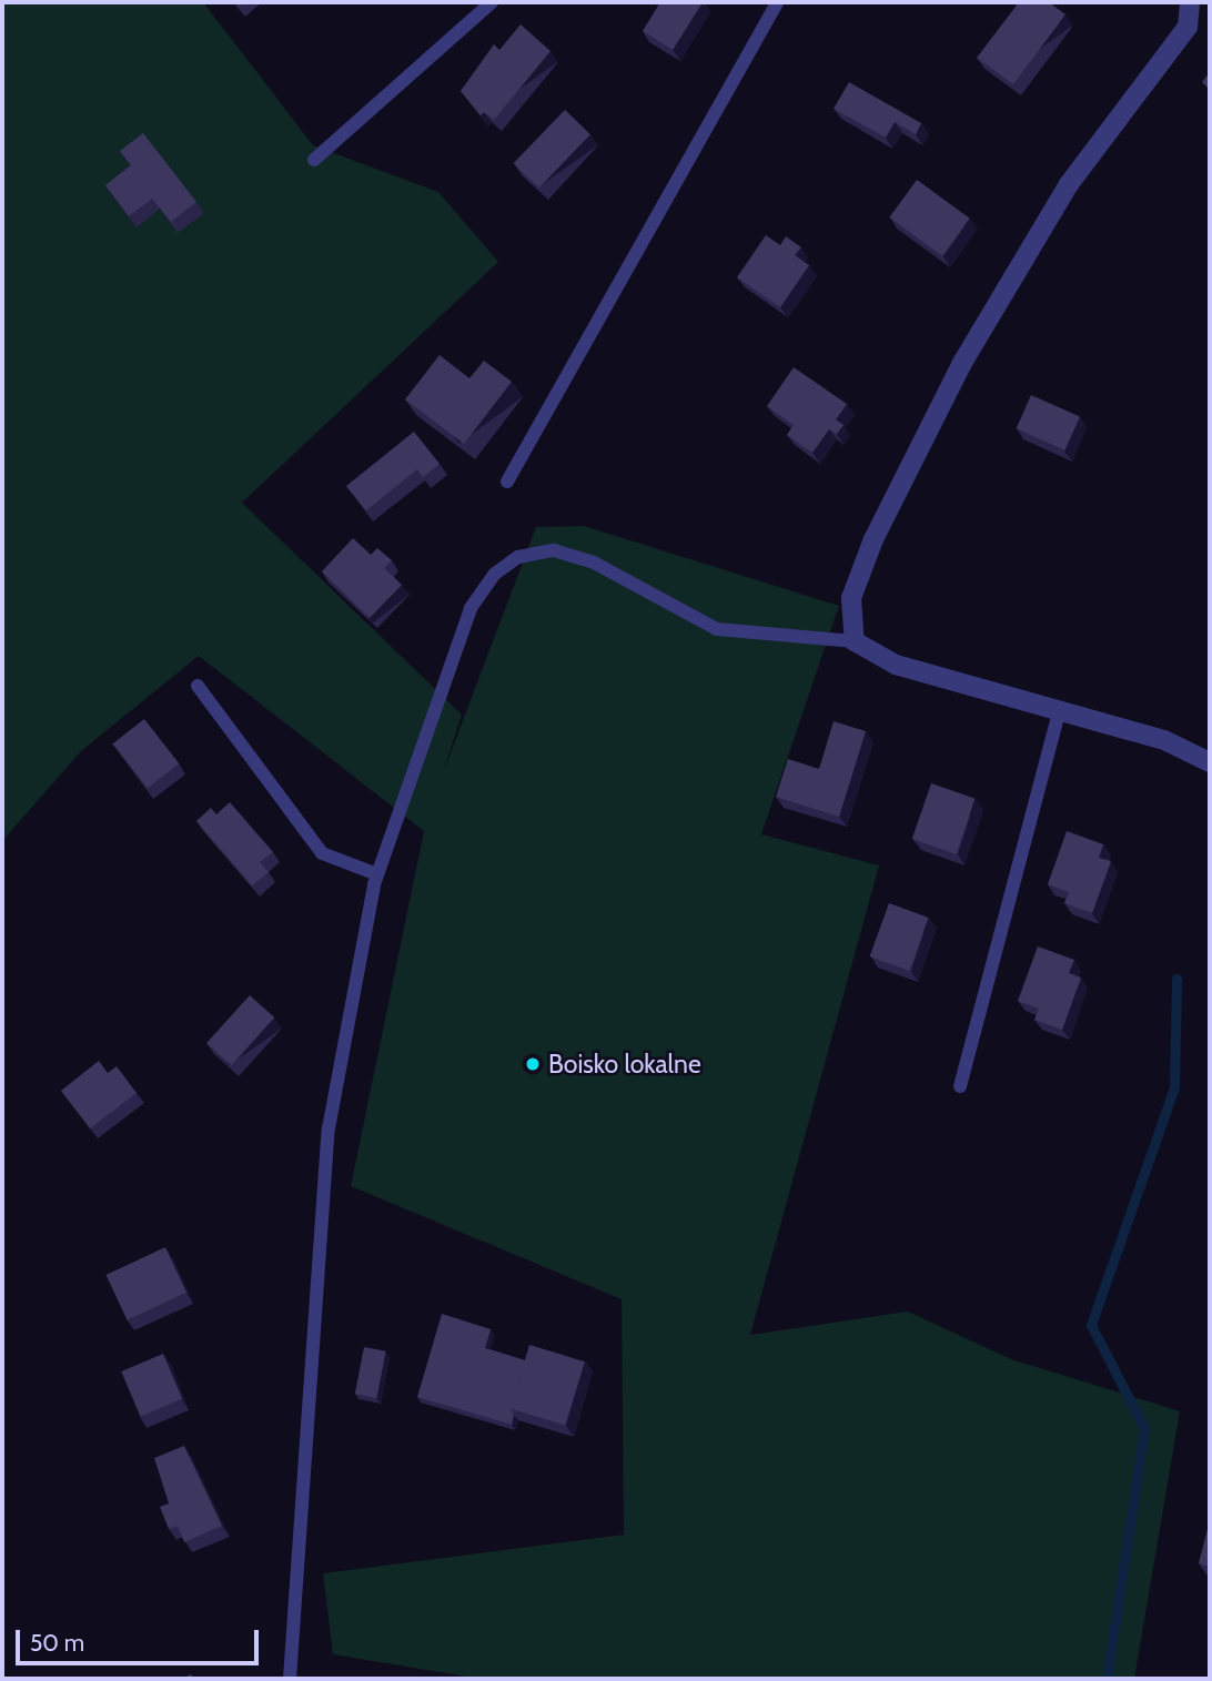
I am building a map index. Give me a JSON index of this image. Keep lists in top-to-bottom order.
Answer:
{
  "places": ["Boisko lokalne"],
  "scale_bar": "50 m"
}
